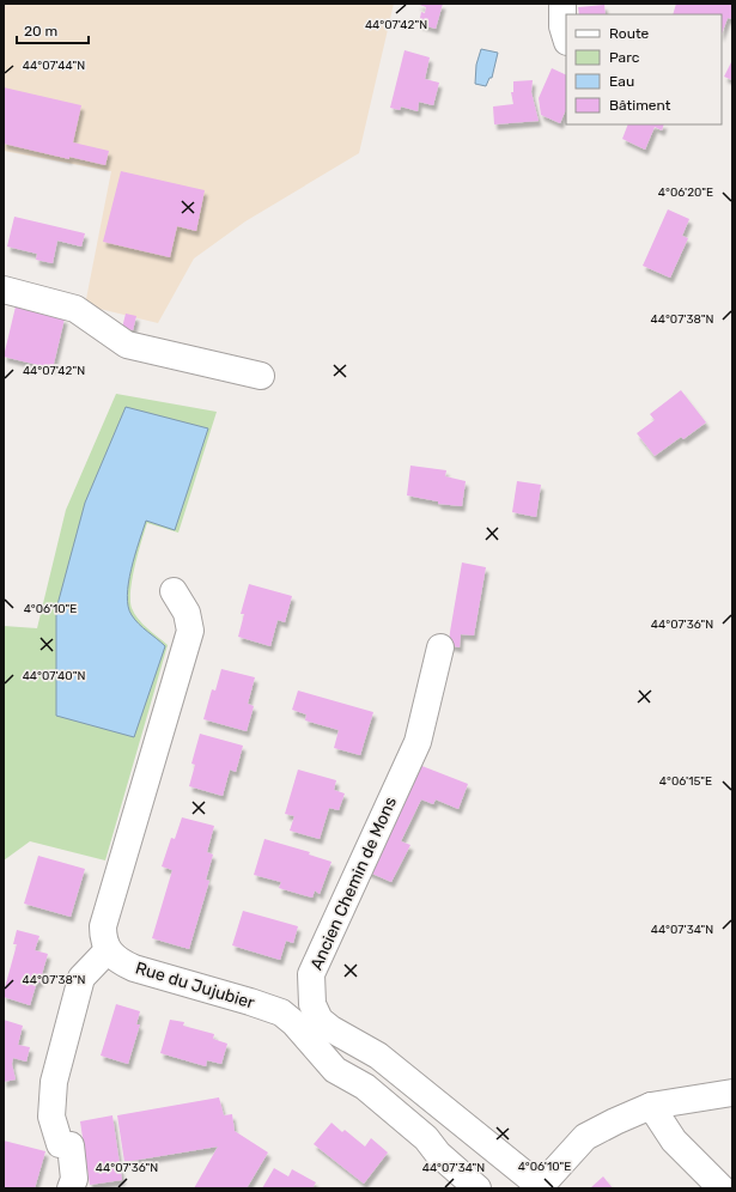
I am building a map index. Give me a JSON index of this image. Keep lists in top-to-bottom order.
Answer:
{
  "streets": {
    "street": ["Ancien Chemin de Mons", "Rue du Jujubier"]
  },
  "legend": [
    "Route",
    "Parc",
    "Eau",
    "Bâtiment"
  ],
  "scale_bar": "20 m",
  "coordinates": [
    "44°07'42\"N",
    "44°07'44\"N",
    "4°06'20\"E",
    "44°07'38\"N",
    "4°06'10\"E",
    "44°07'36\"N",
    "44°07'40\"N",
    "4°06'15\"E",
    "44°07'34\"N"
  ]
}
